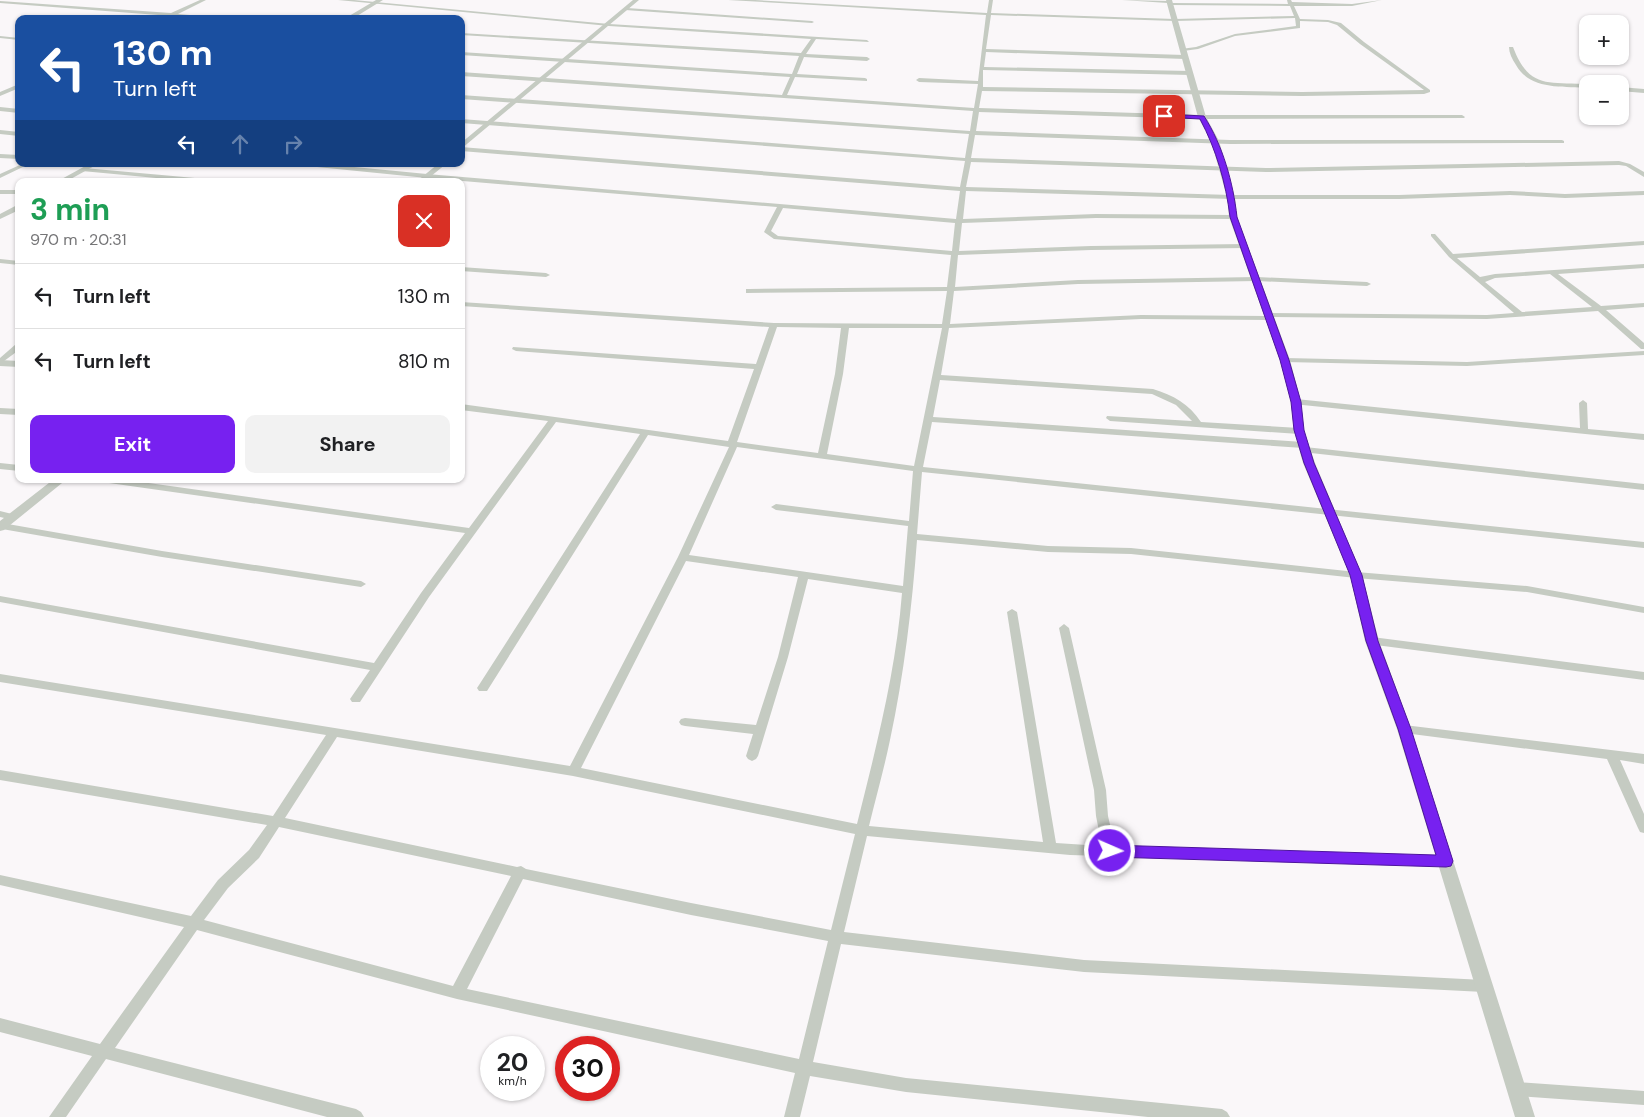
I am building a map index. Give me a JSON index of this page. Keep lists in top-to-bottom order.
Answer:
{
  "page": {
    "map_buttons": ["+", "−"],
    "turn": ["130 m", "Turn left"],
    "heading": ["3 min", "970 m · 20:31"],
    "list": [
      {
        "name": "Turn left",
        "value": "130 m"
      },
      {
        "name": "Turn left",
        "value": "810 m"
      }
    ],
    "buttons": ["Exit", "Share"],
    "speed": "20 km/h",
    "limit": "30"
  }
}
